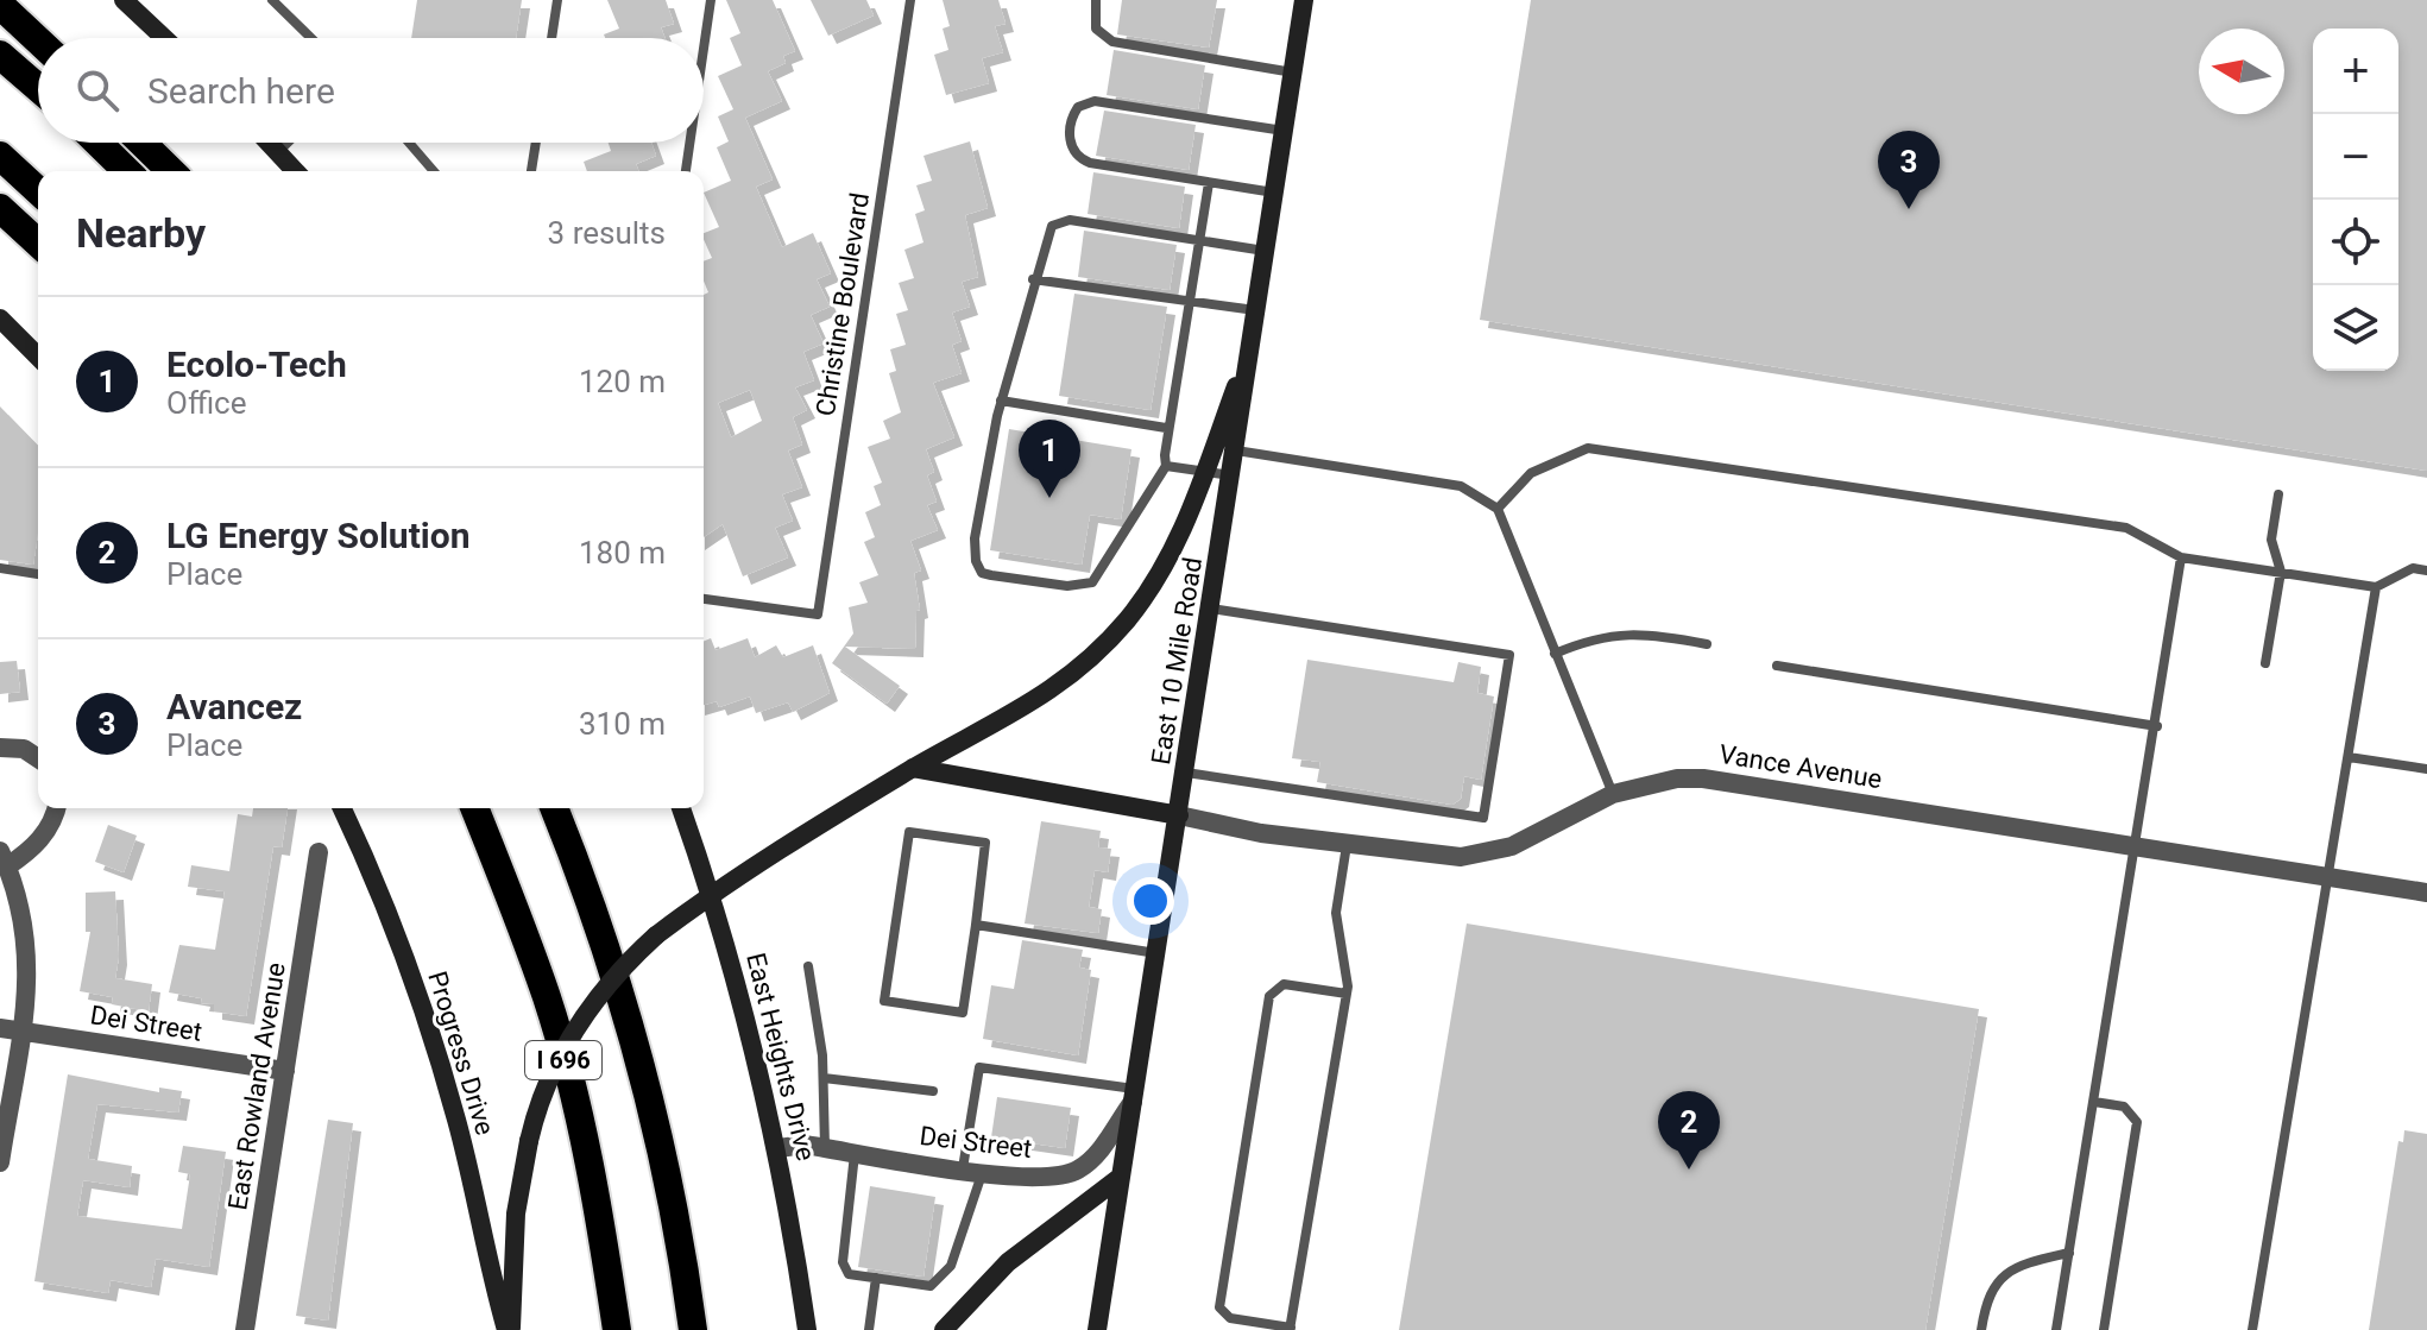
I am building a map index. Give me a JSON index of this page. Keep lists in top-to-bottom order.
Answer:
{
  "streets": {
    "highway": ["I 696"],
    "main road": ["East 10 Mile Road", "Progress Drive", "East Heights Drive"],
    "street": ["Vance Avenue", "Dei Street", "East Rowland Avenue"],
    "lane": ["Christine Boulevard"]
  },
  "crossings": [
    ["East 10 Mile Road", "Vance Avenue"],
    ["East 10 Mile Road", "Dei Street"],
    ["Dei Street", "East Heights Drive"],
    ["Dei Street", "East Rowland Avenue"]
  ],
  "north": "left",
  "page": {
    "map_buttons": ["+", "−"],
    "search": "Search here",
    "pins": ["3", "1", "2"],
    "heading": ["Nearby", "3 results"],
    "list": [
      {
        "mark": "1",
        "name": "Ecolo-Tech",
        "note": "Office",
        "value": "120 m"
      },
      {
        "mark": "2",
        "name": "LG Energy Solution",
        "note": "Place",
        "value": "180 m"
      },
      {
        "mark": "3",
        "name": "Avancez",
        "note": "Place",
        "value": "310 m"
      }
    ]
  }
}
